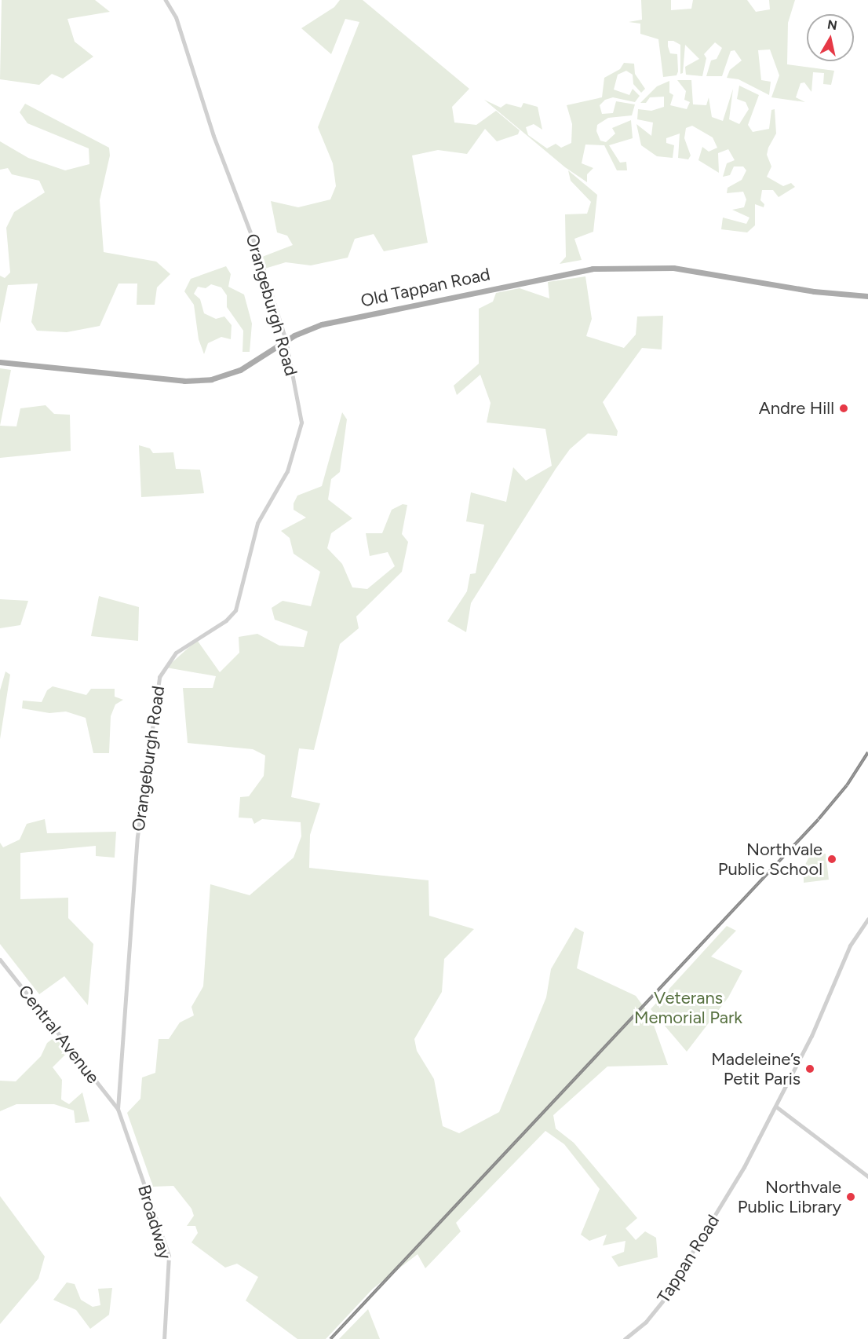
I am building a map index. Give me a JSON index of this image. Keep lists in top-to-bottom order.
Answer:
{
  "streets": {
    "main road": ["Old Tappan Road"],
    "street": [
      "Orangeburgh Road",
      "Central Avenue",
      "Broadway",
      "Tappan Road"
    ]
  },
  "crossings": [
    ["Old Tappan Road", "Orangeburgh Road"],
    ["Orangeburgh Road", "Central Avenue"],
    ["Orangeburgh Road", "Broadway"],
    ["Central Avenue", "Broadway"]
  ],
  "parks": ["Veterans Memorial Park"],
  "places": [
    "Andre Hill",
    "Northvale Public School",
    "Madeleine’s Petit Paris",
    "Northvale Public Library"
  ],
  "north": "top"
}
